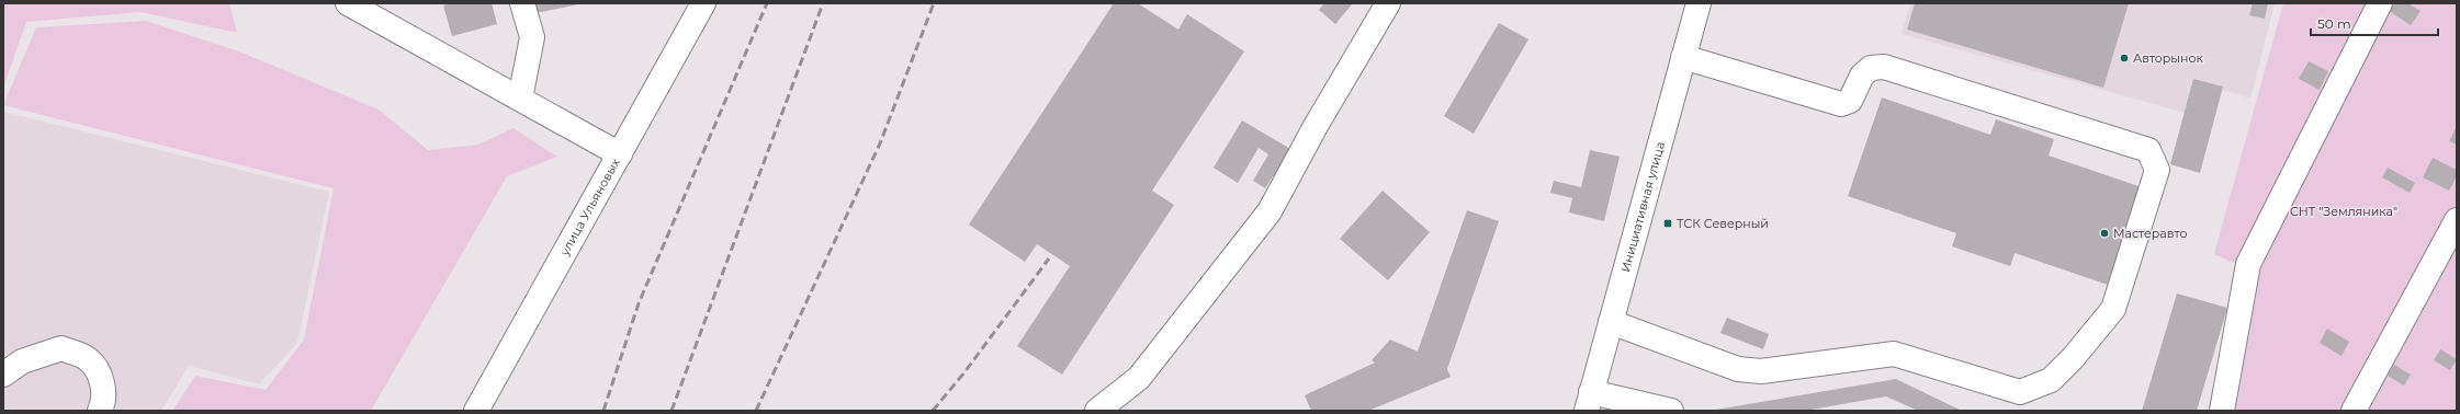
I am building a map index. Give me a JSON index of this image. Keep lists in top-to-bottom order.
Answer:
{
  "streets": {
    "street": ["улица Ульяновых", "Инициативная улица"]
  },
  "parks": ["СНТ \"Земляника\""],
  "places": {
    "other": ["Авторынок", "Мастеравто"],
    "transit": ["ТСК Северный"]
  },
  "scale_bar": "50 m"
}
